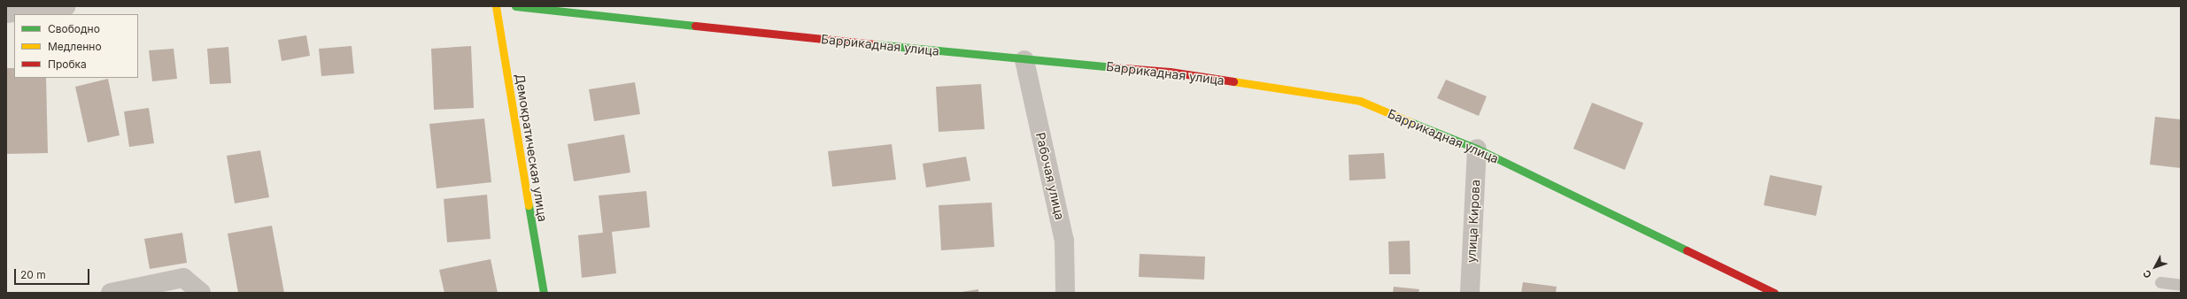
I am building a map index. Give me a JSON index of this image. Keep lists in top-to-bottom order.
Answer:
{
  "streets": {
    "street": [
      "Баррикадная улица",
      "Демократическая улица",
      "Рабочая улица",
      "улица Кирова"
    ]
  },
  "crossings": [
    ["Баррикадная улица", "Рабочая улица"],
    ["Баррикадная улица", "улица Кирова"]
  ],
  "legend": ["Свободно", "Медленно", "Пробка"],
  "scale_bar": "20 m",
  "north": "bottom left"
}
